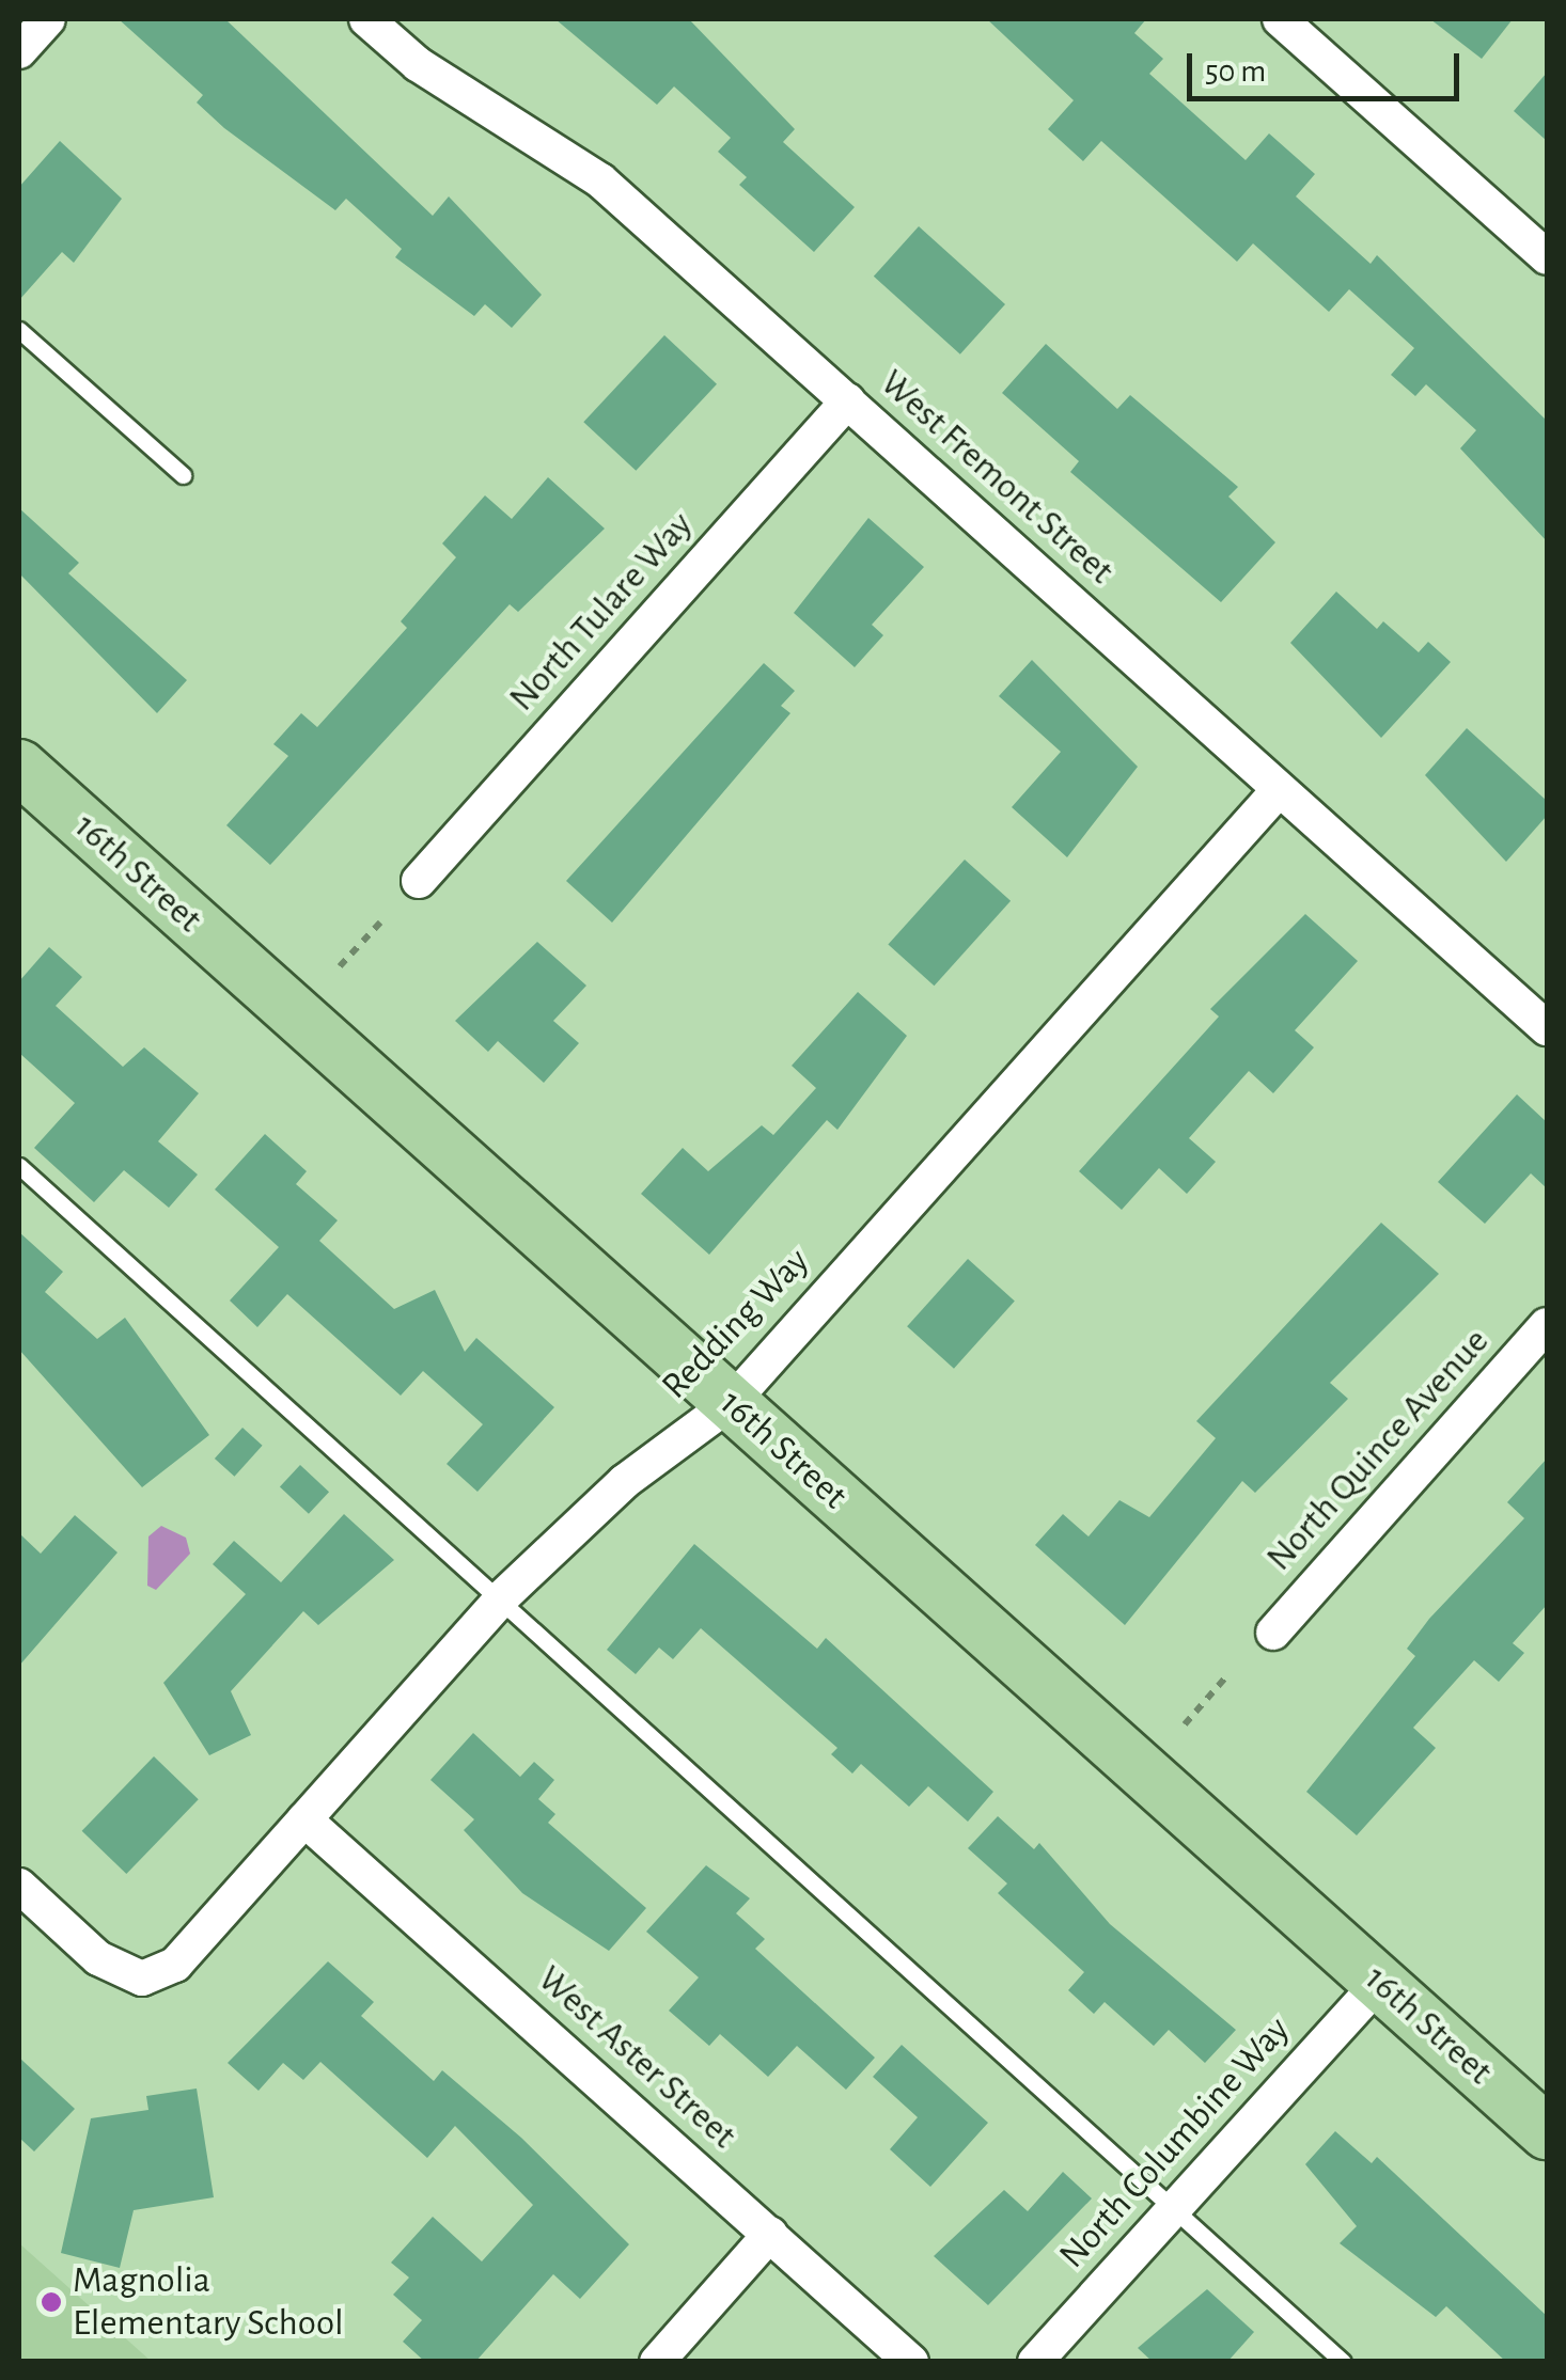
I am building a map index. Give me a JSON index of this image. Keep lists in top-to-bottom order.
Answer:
{
  "streets": {
    "main road": ["16th Street"],
    "street": [
      "West Fremont Street",
      "North Tulare Way",
      "Redding Way",
      "North Quince Avenue",
      "West Aster Street",
      "North Columbine Way"
    ]
  },
  "crossings": [
    ["West Fremont Street", "North Tulare Way"],
    ["West Fremont Street", "Redding Way"],
    ["16th Street", "Redding Way"],
    ["16th Street", "North Columbine Way"],
    ["Redding Way", "West Aster Street"]
  ],
  "places": ["Magnolia Elementary School"],
  "scale_bar": "50 m"
}
